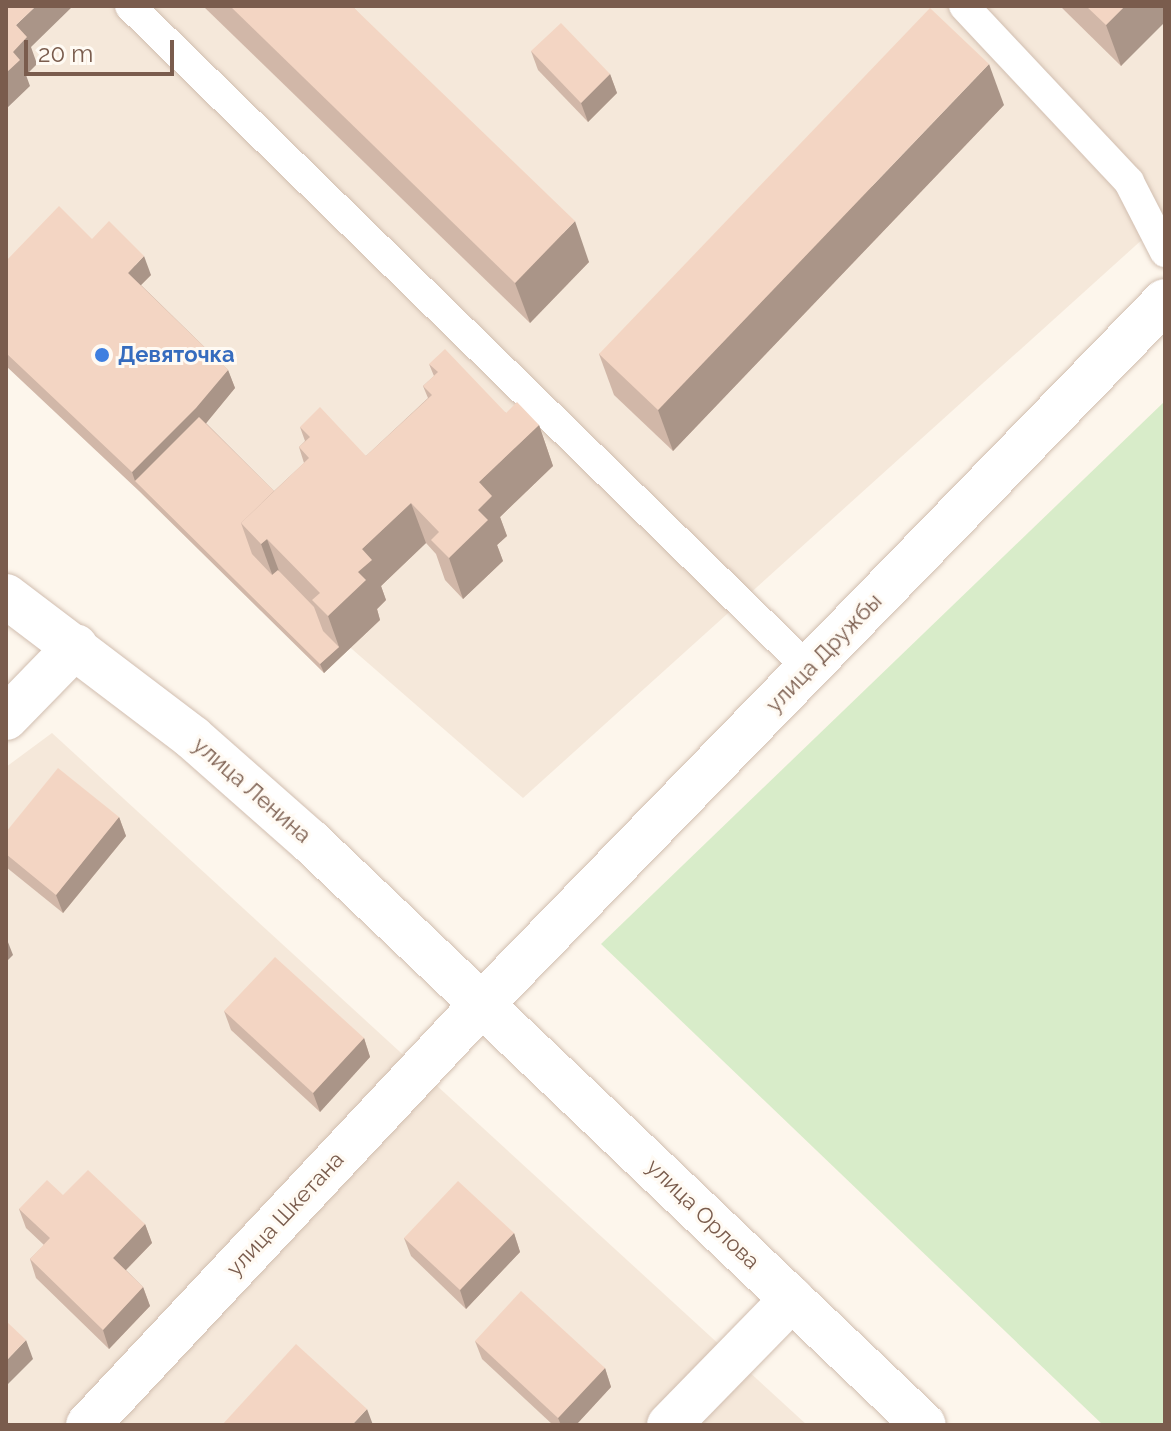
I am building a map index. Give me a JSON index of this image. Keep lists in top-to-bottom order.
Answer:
{
  "streets": {
    "street": [
      "улица Дружбы",
      "улица Ленина",
      "улица Шкетана",
      "улица Орлова"
    ]
  },
  "crossings": [
    ["улица Дружбы", "улица Ленина"],
    ["улица Дружбы", "улица Шкетана"],
    ["улица Дружбы", "улица Орлова"],
    ["улица Ленина", "улица Шкетана"],
    ["улица Ленина", "улица Орлова"],
    ["улица Шкетана", "улица Орлова"]
  ],
  "places": ["Девяточка"],
  "scale_bar": "20 m"
}
